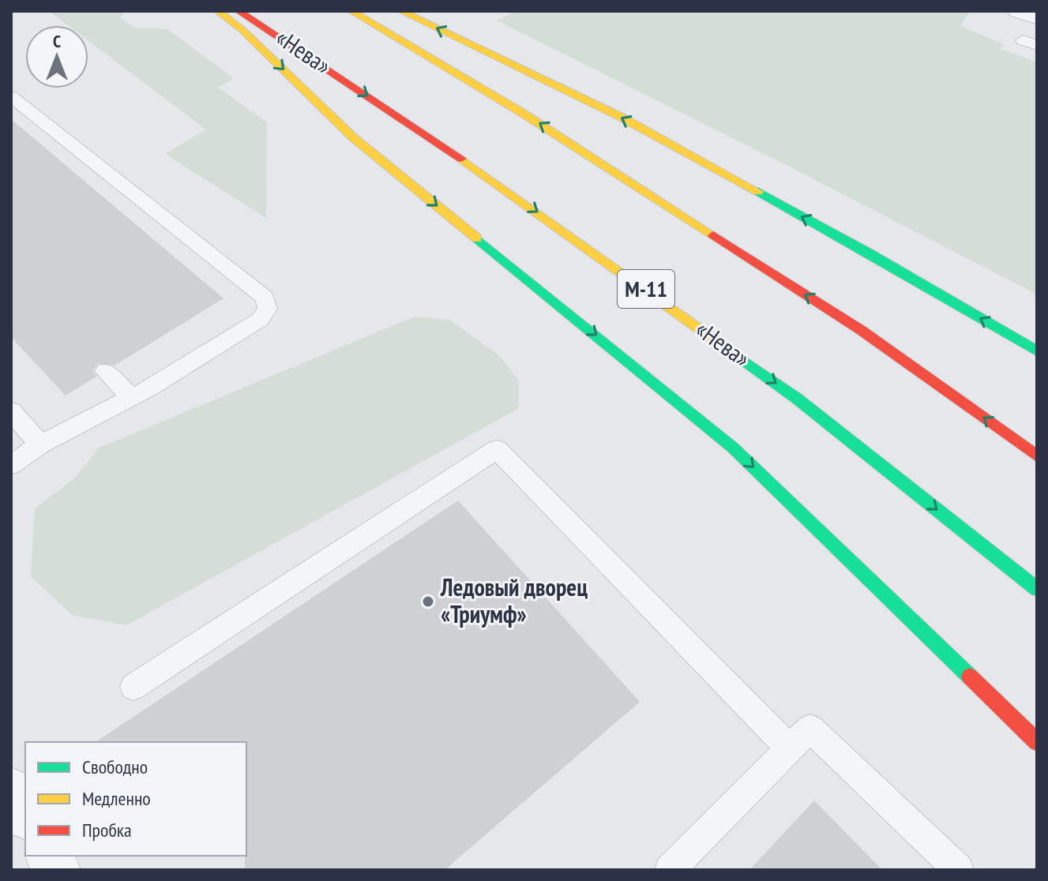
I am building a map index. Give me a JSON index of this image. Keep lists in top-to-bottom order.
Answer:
{
  "streets": {
    "main road": ["«Нева»", "М-11"]
  },
  "places": ["Ледовый дворец «Триумф»"],
  "legend": ["Свободно", "Медленно", "Пробка"],
  "north": "top"
}
